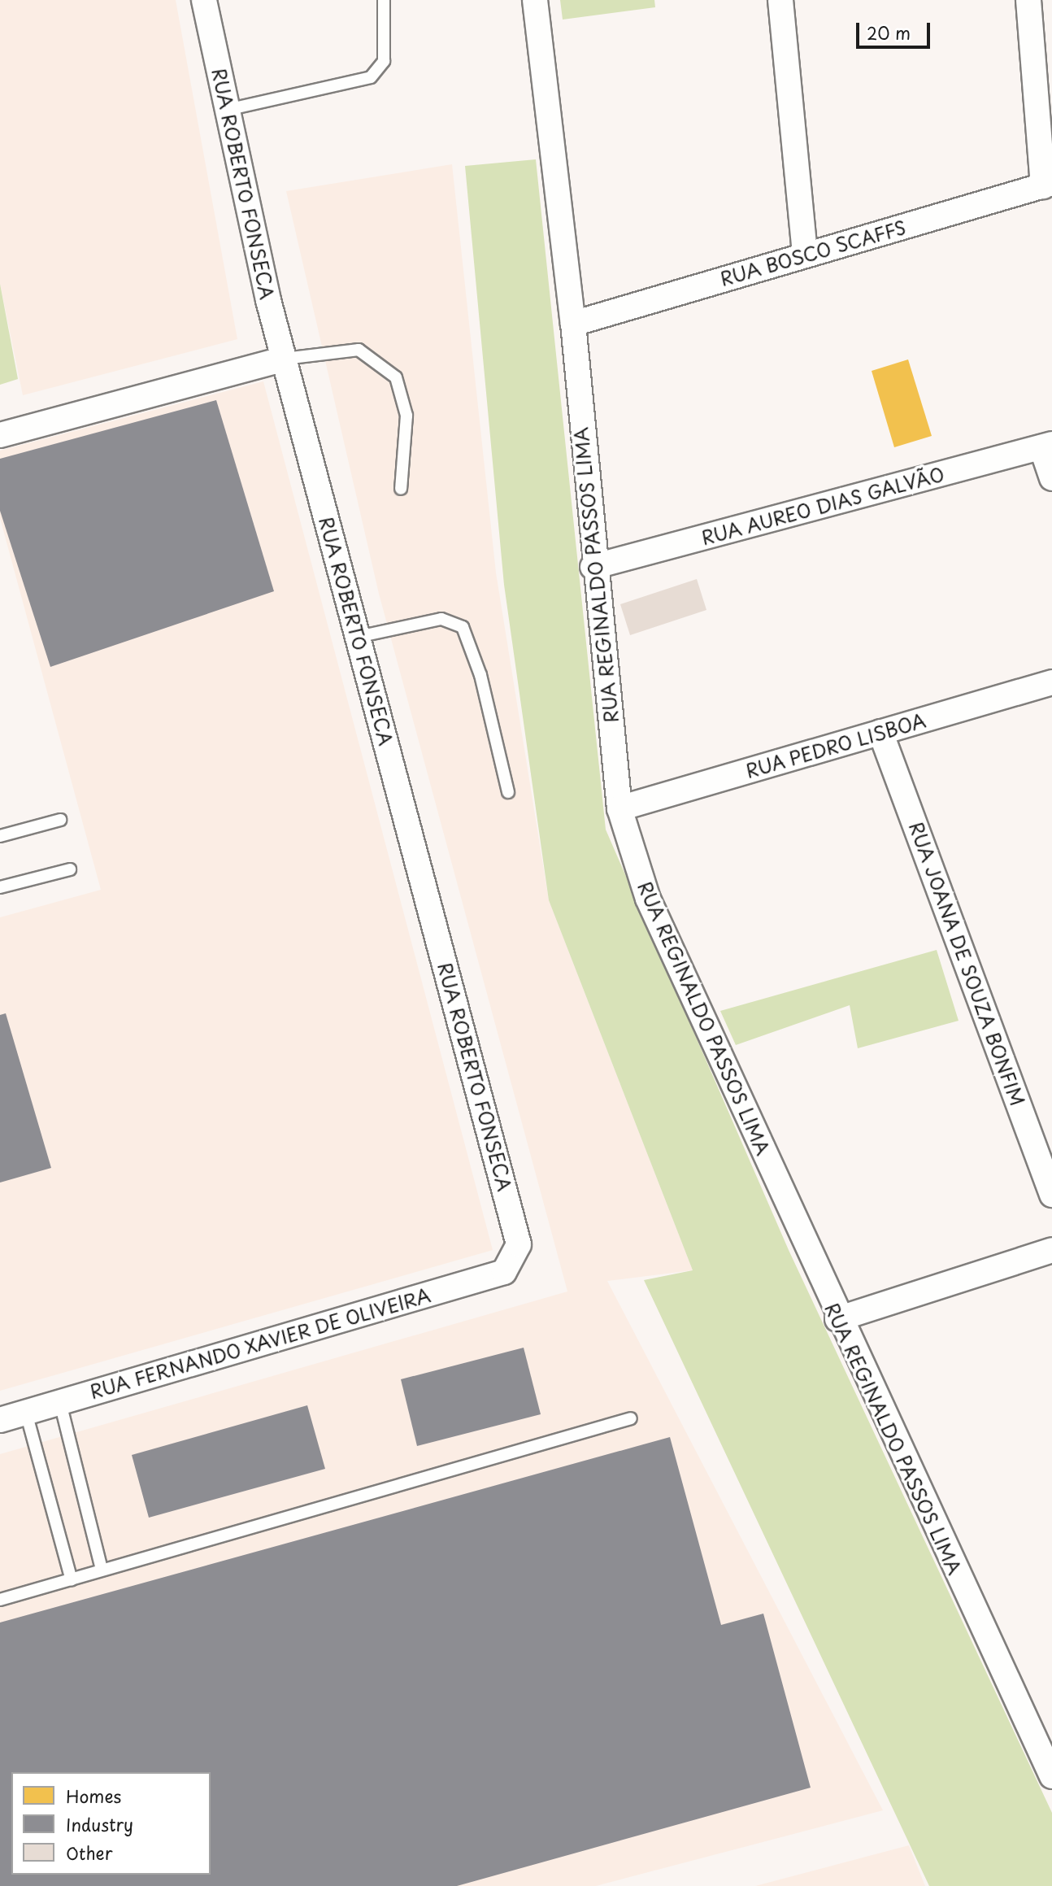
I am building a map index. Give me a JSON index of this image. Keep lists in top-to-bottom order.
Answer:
{
  "streets": {
    "street": [
      "RUA ROBERTO FONSECA",
      "RUA BOSCO SCAFFS",
      "RUA AUREO DIAS GALVÃO",
      "RUA REGINALDO PASSOS LIMA",
      "RUA PEDRO LISBOA",
      "RUA JOANA DE SOUZA BONFIM",
      "RUA FERNANDO XAVIER DE OLIVEIRA"
    ]
  },
  "crossings": [
    ["RUA ROBERTO FONSECA", "RUA FERNANDO XAVIER DE OLIVEIRA"],
    ["RUA BOSCO SCAFFS", "RUA REGINALDO PASSOS LIMA"],
    ["RUA AUREO DIAS GALVÃO", "RUA REGINALDO PASSOS LIMA"],
    ["RUA REGINALDO PASSOS LIMA", "RUA PEDRO LISBOA"],
    ["RUA PEDRO LISBOA", "RUA JOANA DE SOUZA BONFIM"]
  ],
  "legend": ["Homes", "Industry", "Other"],
  "scale_bar": "20 m"
}
